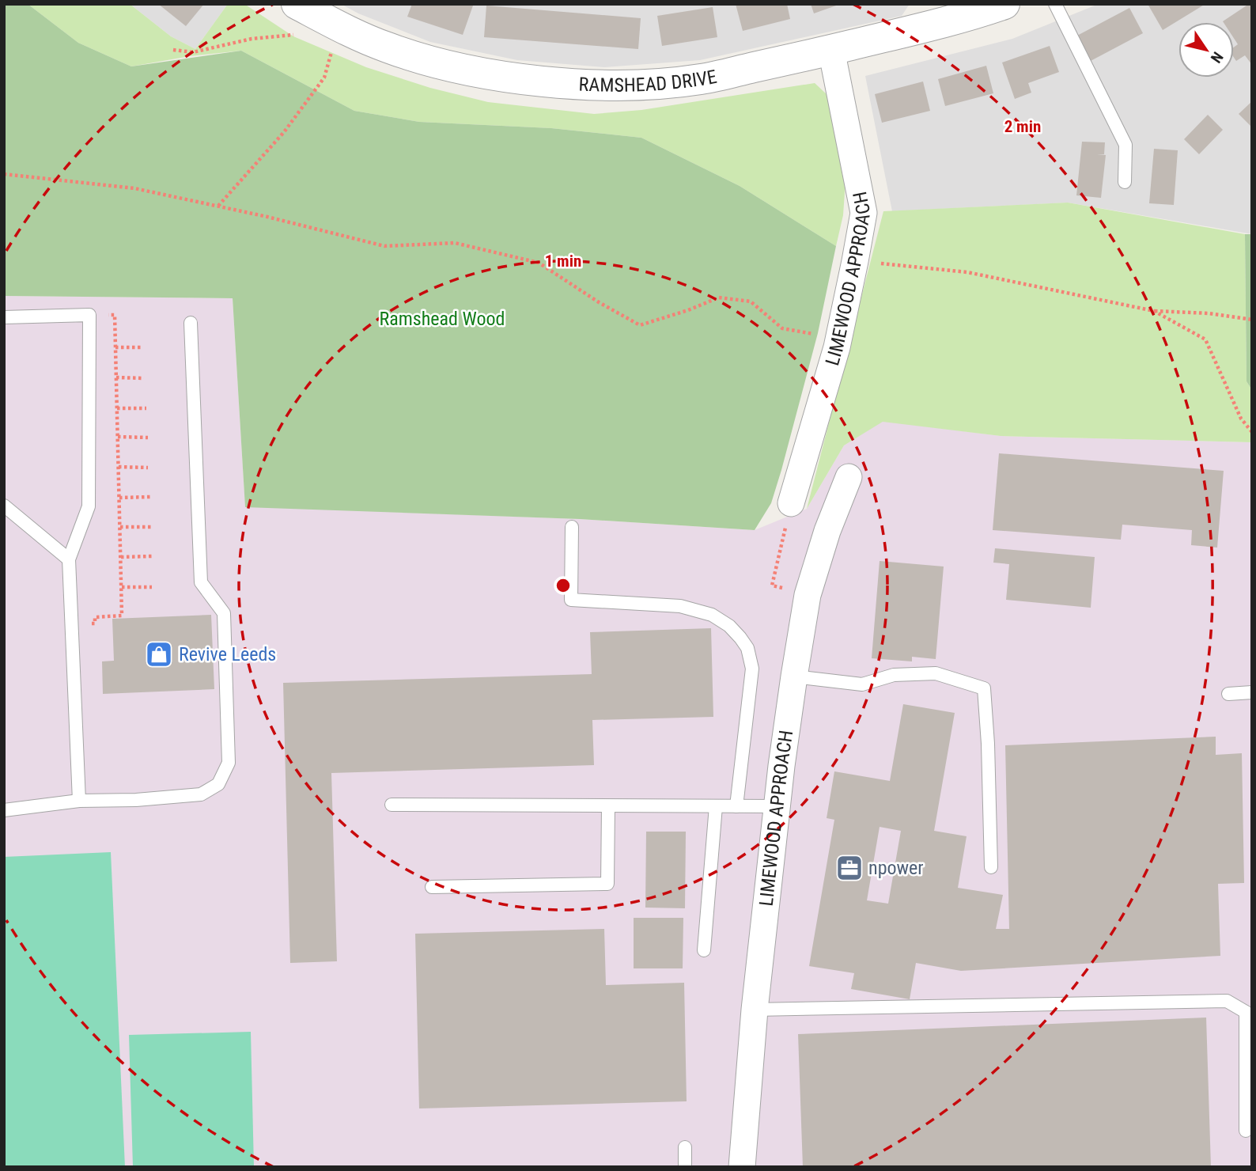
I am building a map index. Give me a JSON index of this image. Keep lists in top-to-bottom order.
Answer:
{
  "streets": {
    "street": ["RAMSHEAD DRIVE", "LIMEWOOD APPROACH"]
  },
  "crossings": [
    ["RAMSHEAD DRIVE", "LIMEWOOD APPROACH"]
  ],
  "parks": ["Ramshead Wood"],
  "places": {
    "shop": ["Revive Leeds"],
    "office": ["npower"]
  },
  "north": "bottom right",
  "rings": ["2 min", "1 min"]
}
